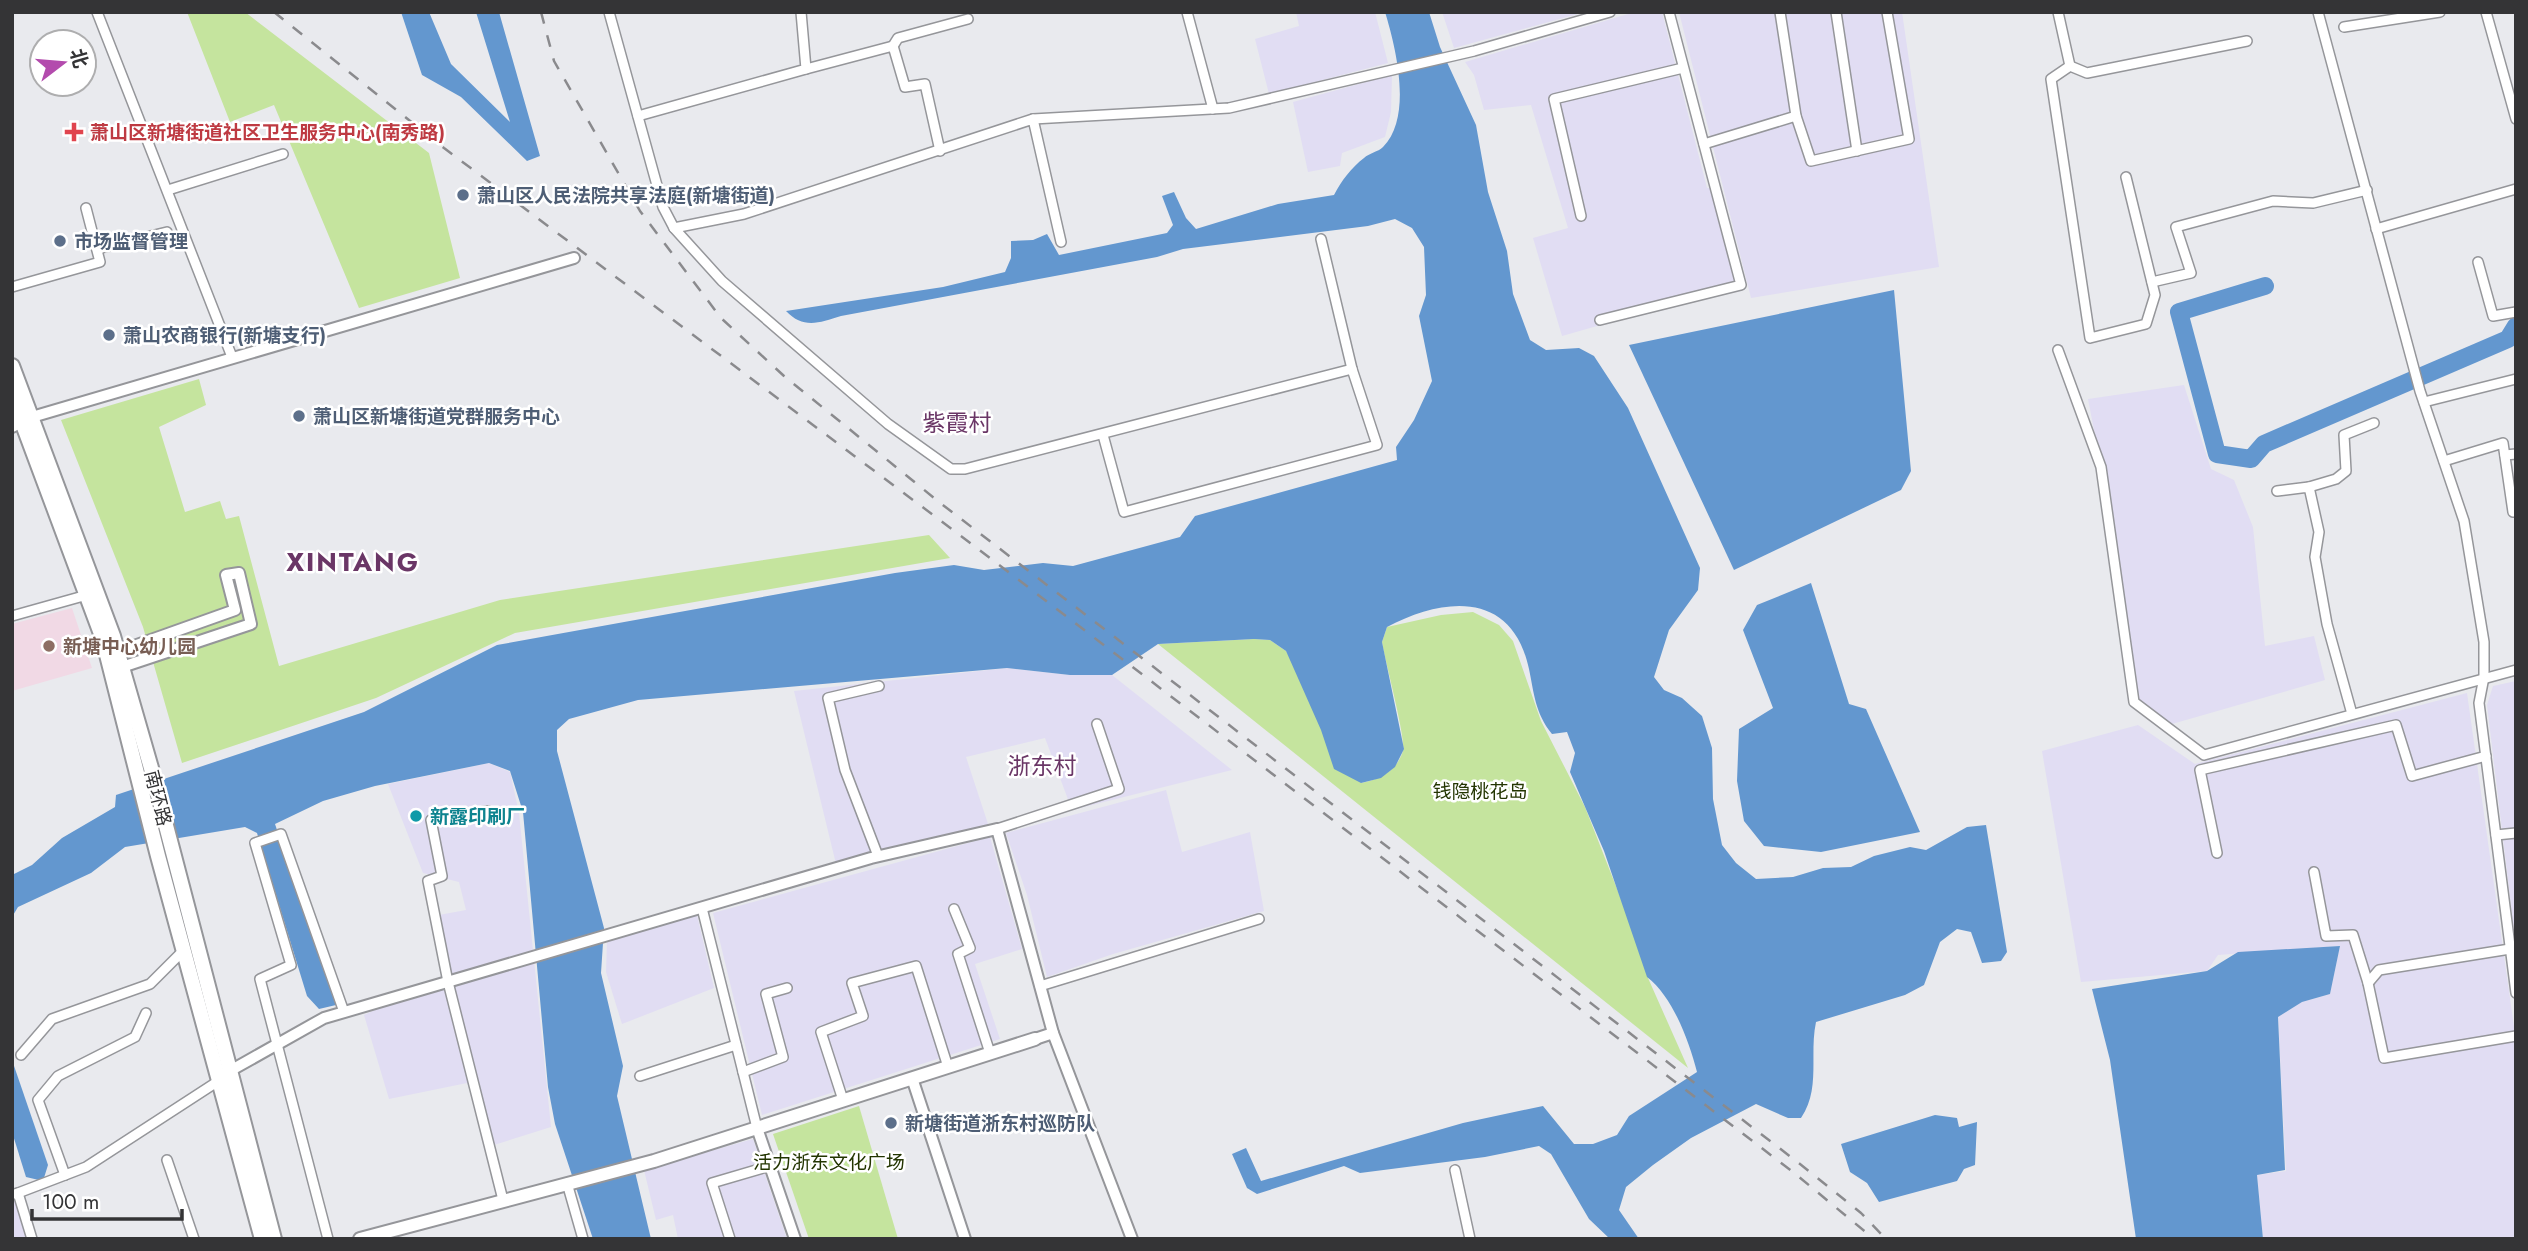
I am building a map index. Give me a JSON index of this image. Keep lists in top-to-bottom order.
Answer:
{
  "streets": {
    "main road": ["南环路"]
  },
  "districts": ["紫霞村", "XINTANG", "浙东村"],
  "parks": ["钱隐桃花岛", "活力浙东文化广场"],
  "places": {
    "health": ["萧山区新塘街道社区卫生服务中心(南秀路)"],
    "other": [
      "萧山区人民法院共享法庭(新塘街道)",
      "市场监督管理",
      "萧山农商银行(新塘支行)",
      "萧山区新塘街道党群服务中心",
      "新塘中心幼儿园",
      "新露印刷厂",
      "新塘街道浙东村巡防队"
    ]
  },
  "scale_bar": "100 m",
  "north": "right"
}
